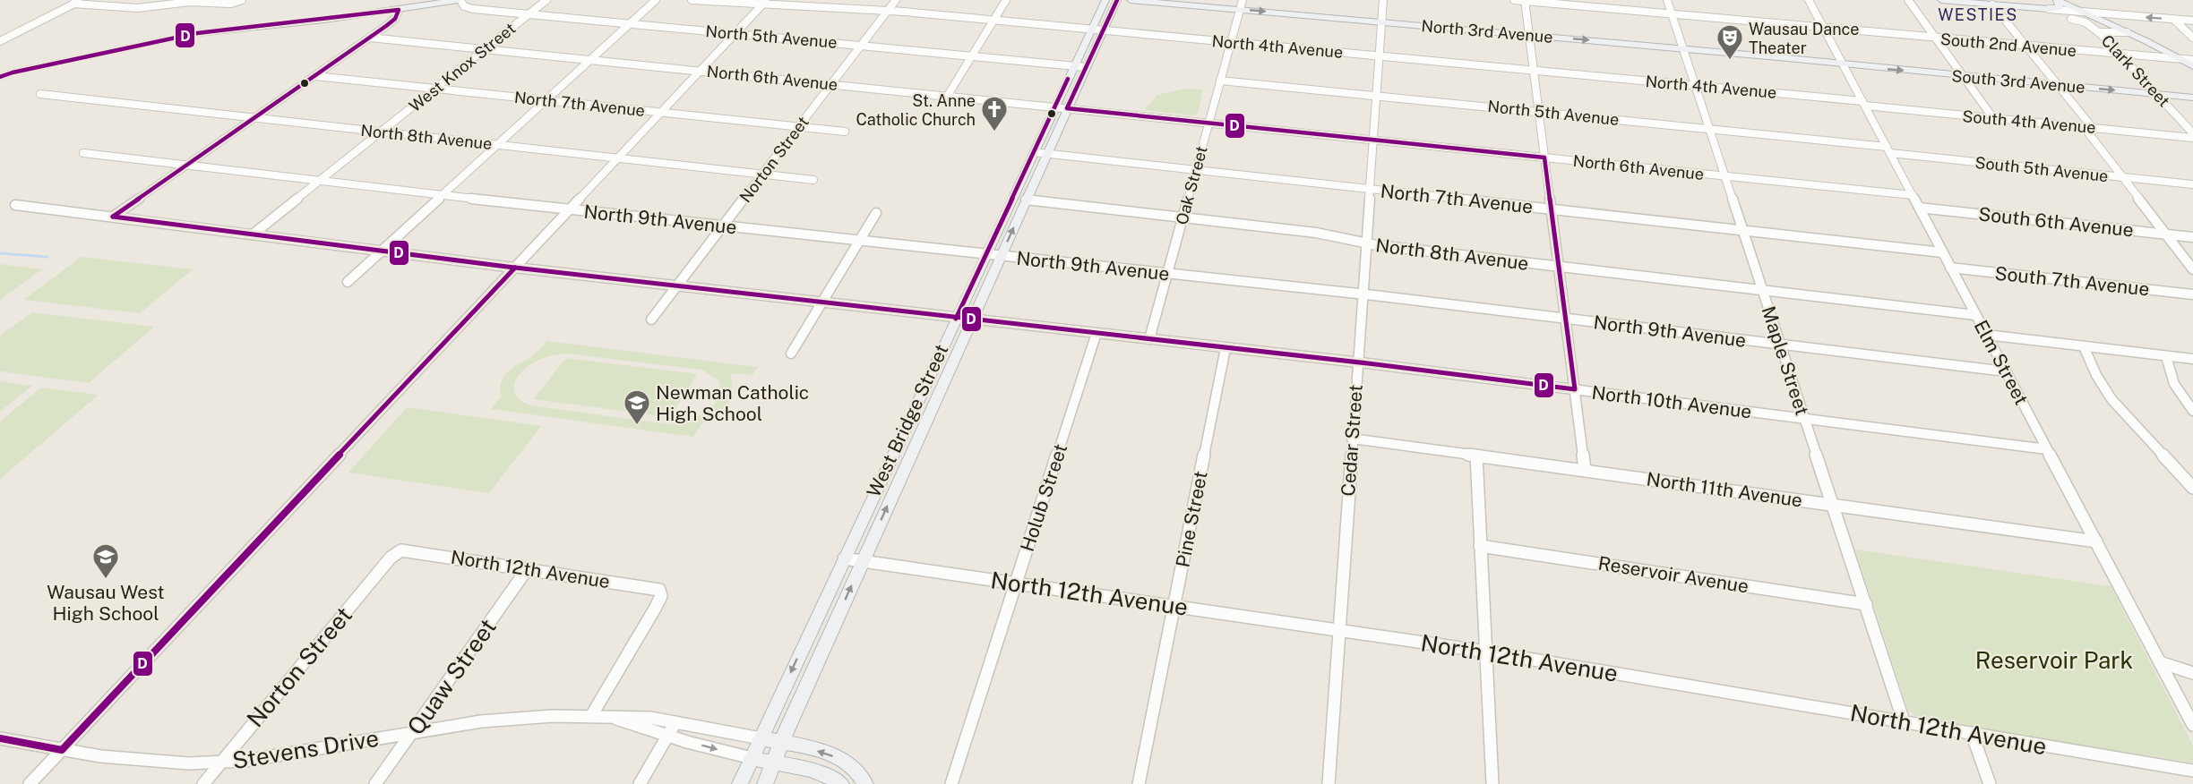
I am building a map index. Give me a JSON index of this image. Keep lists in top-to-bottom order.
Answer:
{
  "streets": {
    "main road": ["North 3rd Avenue", "South 3rd Avenue", "West Bridge Street"],
    "street": [
      "North 5th Avenue",
      "South 2nd Avenue",
      "North 4th Avenue",
      "West Knox Street",
      "Clark Street",
      "North 6th Avenue",
      "North 7th Avenue",
      "South 4th Avenue",
      "North 8th Avenue",
      "Norton Street",
      "South 5th Avenue",
      "Oak Street",
      "North 9th Avenue",
      "South 6th Avenue",
      "South 7th Avenue",
      "Maple Street",
      "Elm Street",
      "North 10th Avenue",
      "Cedar Street",
      "North 11th Avenue",
      "Holub Street",
      "Pine Street",
      "North 12th Avenue",
      "Reservoir Avenue",
      "Quaw Street",
      "Stevens Drive"
    ]
  },
  "crossings": [
    ["North 3rd Avenue", "South 3rd Avenue"],
    ["North 3rd Avenue", "Oak Street"],
    ["North 3rd Avenue", "Maple Street"],
    ["North 3rd Avenue", "Elm Street"],
    ["North 3rd Avenue", "Cedar Street"],
    ["North 5th Avenue", "West Knox Street"],
    ["North 5th Avenue", "Norton Street"],
    ["North 5th Avenue", "South 5th Avenue"],
    ["North 5th Avenue", "Oak Street"],
    ["North 5th Avenue", "Maple Street"],
    ["North 5th Avenue", "Elm Street"],
    ["North 5th Avenue", "West Bridge Street"],
    ["North 5th Avenue", "Cedar Street"],
    ["South 2nd Avenue", "Clark Street"],
    ["South 2nd Avenue", "Maple Street"],
    ["South 2nd Avenue", "Elm Street"],
    ["North 4th Avenue", "South 4th Avenue"],
    ["North 4th Avenue", "Norton Street"],
    ["North 4th Avenue", "Oak Street"],
    ["North 4th Avenue", "Maple Street"],
    ["North 4th Avenue", "Elm Street"],
    ["North 4th Avenue", "West Bridge Street"],
    ["North 4th Avenue", "Cedar Street"],
    ["West Knox Street", "North 6th Avenue"],
    ["West Knox Street", "North 7th Avenue"],
    ["West Knox Street", "North 8th Avenue"],
    ["West Knox Street", "North 9th Avenue"],
    ["West Knox Street", "North 10th Avenue"],
    ["Clark Street", "South 3rd Avenue"],
    ["Clark Street", "South 4th Avenue"],
    ["North 6th Avenue", "Norton Street"],
    ["North 6th Avenue", "Oak Street"],
    ["North 6th Avenue", "Maple Street"],
    ["North 6th Avenue", "Elm Street"],
    ["North 6th Avenue", "West Bridge Street"],
    ["North 6th Avenue", "Cedar Street"],
    ["South 3rd Avenue", "Elm Street"],
    ["North 7th Avenue", "Norton Street"],
    ["North 7th Avenue", "Oak Street"],
    ["North 7th Avenue", "Maple Street"],
    ["North 7th Avenue", "Elm Street"],
    ["North 7th Avenue", "West Bridge Street"],
    ["North 7th Avenue", "Cedar Street"],
    ["South 4th Avenue", "Elm Street"],
    ["North 8th Avenue", "Norton Street"],
    ["North 8th Avenue", "Oak Street"],
    ["North 8th Avenue", "Maple Street"],
    ["North 8th Avenue", "Elm Street"],
    ["North 8th Avenue", "West Bridge Street"],
    ["North 8th Avenue", "Cedar Street"],
    ["Norton Street", "North 9th Avenue"],
    ["Norton Street", "North 10th Avenue"],
    ["Norton Street", "North 12th Avenue"],
    ["Norton Street", "Stevens Drive"],
    ["South 5th Avenue", "Elm Street"],
    ["Oak Street", "North 9th Avenue"],
    ["Oak Street", "North 10th Avenue"],
    ["North 9th Avenue", "Maple Street"],
    ["North 9th Avenue", "Elm Street"],
    ["North 9th Avenue", "West Bridge Street"],
    ["North 9th Avenue", "Cedar Street"],
    ["South 6th Avenue", "Elm Street"],
    ["South 7th Avenue", "Elm Street"],
    ["Maple Street", "North 10th Avenue"],
    ["Maple Street", "North 11th Avenue"],
    ["Maple Street", "North 12th Avenue"],
    ["Maple Street", "Reservoir Avenue"],
    ["Elm Street", "North 10th Avenue"],
    ["Elm Street", "North 11th Avenue"],
    ["North 10th Avenue", "West Bridge Street"],
    ["North 10th Avenue", "Cedar Street"],
    ["North 10th Avenue", "Holub Street"],
    ["North 10th Avenue", "Pine Street"],
    ["West Bridge Street", "North 12th Avenue"],
    ["West Bridge Street", "Stevens Drive"],
    ["Cedar Street", "North 11th Avenue"],
    ["Cedar Street", "North 12th Avenue"],
    ["Holub Street", "North 12th Avenue"],
    ["Pine Street", "North 12th Avenue"],
    ["North 12th Avenue", "Quaw Street"],
    ["North 12th Avenue", "Stevens Drive"],
    ["Quaw Street", "Stevens Drive"]
  ],
  "one_way": ["North 3rd Avenue"],
  "districts": ["WESTIES"],
  "parks": ["Reservoir Park"],
  "places": {
    "theatre": ["Wausau Dance Theater"],
    "church": ["St. Anne Catholic Church"],
    "school or university": ["Newman Catholic High School", "Wausau West High School"]
  },
  "lines": ["transit line D"]
}
